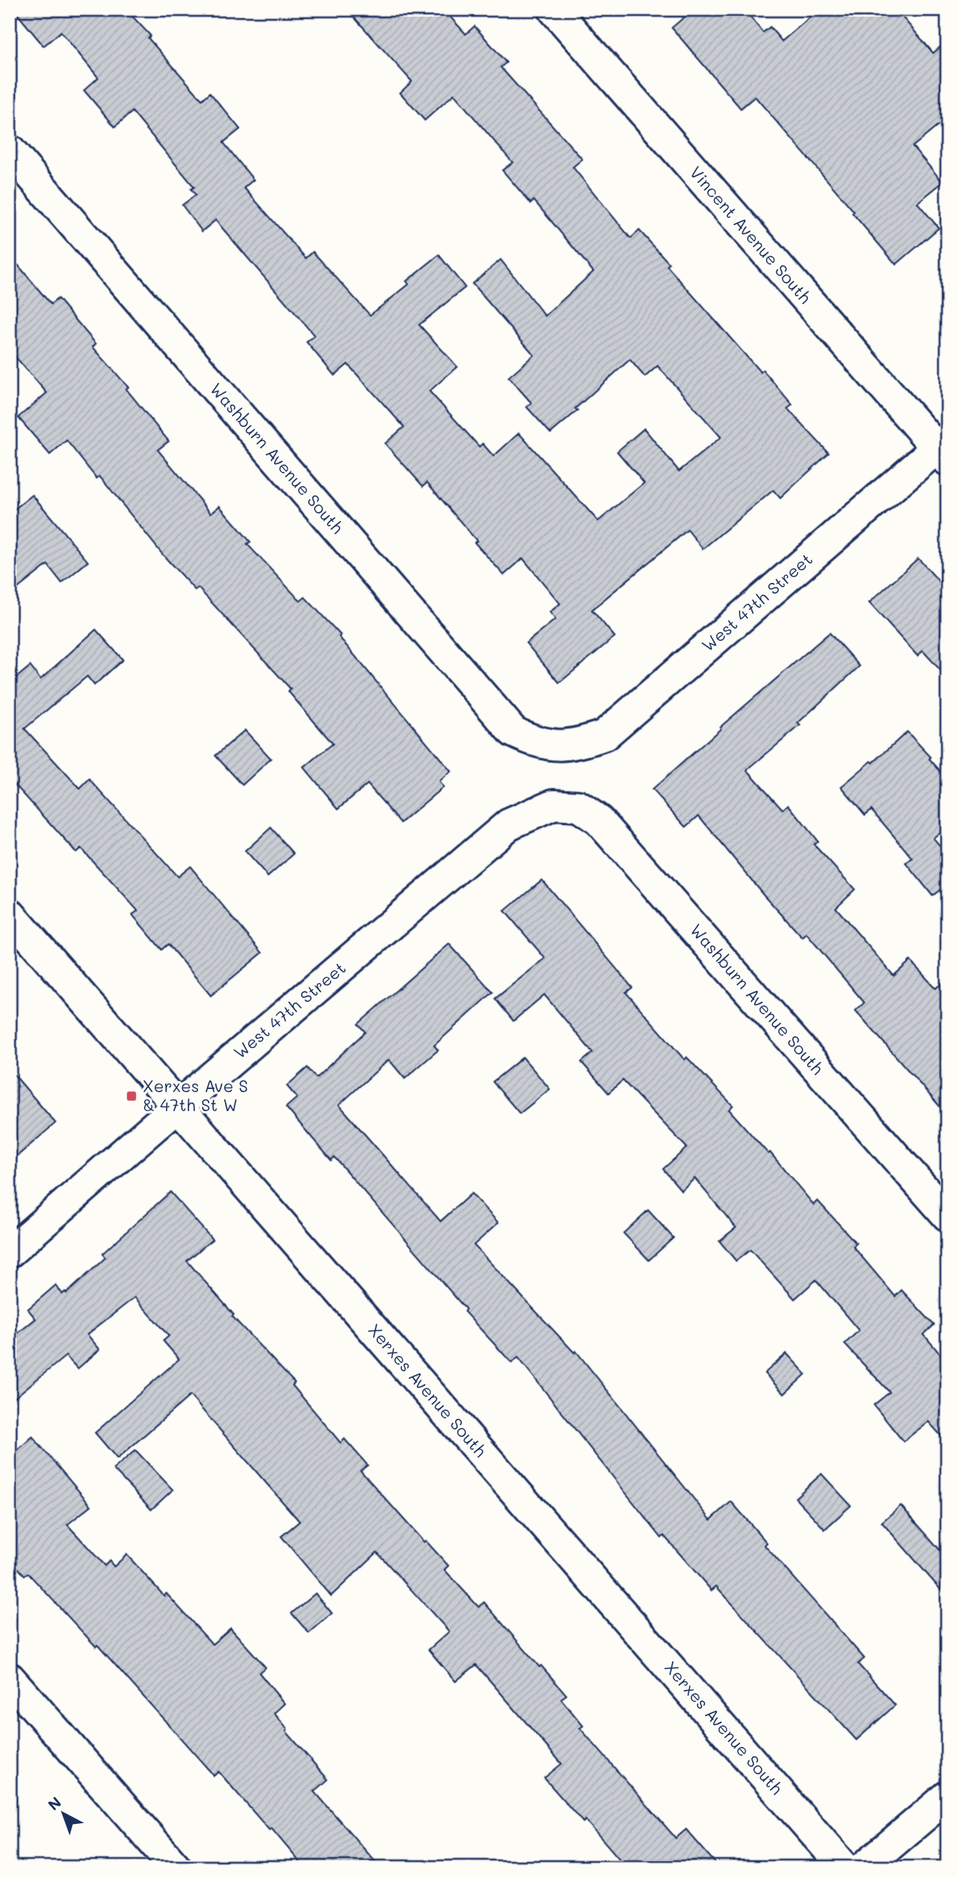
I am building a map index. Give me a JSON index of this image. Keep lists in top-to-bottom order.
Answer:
{
  "streets": {
    "street": [
      "Vincent Avenue South",
      "Washburn Avenue South",
      "West 47th Street",
      "Xerxes Avenue South"
    ]
  },
  "crossings": [
    ["Vincent Avenue South", "West 47th Street"],
    ["Washburn Avenue South", "West 47th Street"],
    ["West 47th Street", "Xerxes Avenue South"]
  ],
  "places": {
    "transit": ["Xerxes Ave S & 47th St W"]
  },
  "north": "top left"
}
